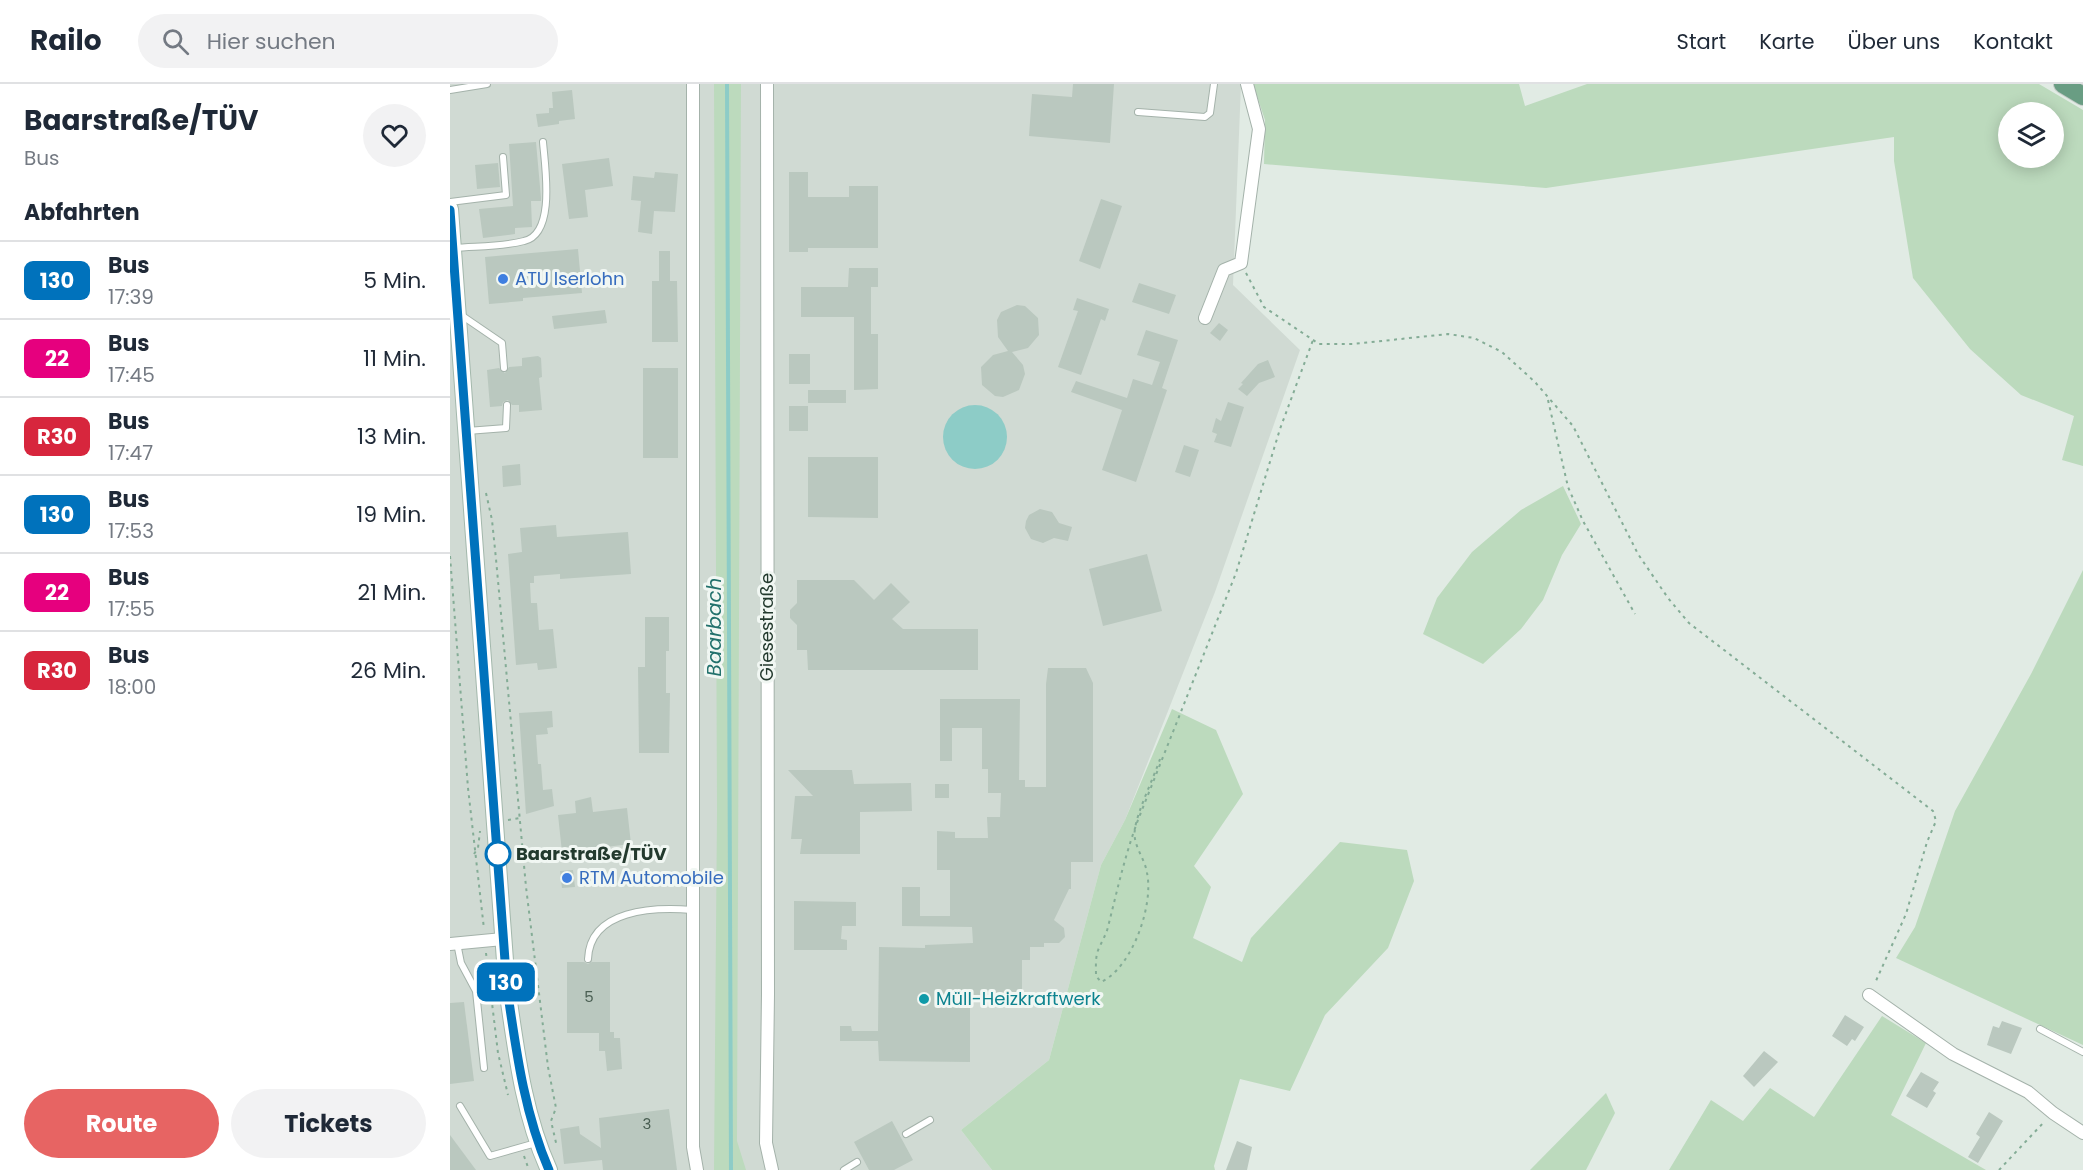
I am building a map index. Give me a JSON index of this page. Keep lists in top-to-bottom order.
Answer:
{
  "streets": {
    "street": ["Giesestraße"]
  },
  "water": ["Baarbach"],
  "places": [
    "ATU Iserlohn",
    "Baarstraße/TÜV",
    "RTM Automobile",
    "Müll-Heizkraftwerk"
  ],
  "lines": ["bus line 130"],
  "house_numbers": ["5", "3"],
  "page": {
    "header": "Railo",
    "search": "Hier suchen",
    "nav": [
      "Start",
      "Karte",
      "Über uns",
      "Kontakt"
    ],
    "heading": [
      ["Baarstraße/TÜV", "Bus"],
      "Abfahrten"
    ],
    "on_map": "130",
    "list": [
      {
        "mark": "130",
        "name": "Bus",
        "note": "17:39",
        "value": "5 Min."
      },
      {
        "mark": "22",
        "name": "Bus",
        "note": "17:45",
        "value": "11 Min."
      },
      {
        "mark": "R30",
        "name": "Bus",
        "note": "17:47",
        "value": "13 Min."
      },
      {
        "mark": "130",
        "name": "Bus",
        "note": "17:53",
        "value": "19 Min."
      },
      {
        "mark": "22",
        "name": "Bus",
        "note": "17:55",
        "value": "21 Min."
      },
      {
        "mark": "R30",
        "name": "Bus",
        "note": "18:00",
        "value": "26 Min."
      }
    ],
    "buttons": ["Route", "Tickets"]
  }
}
